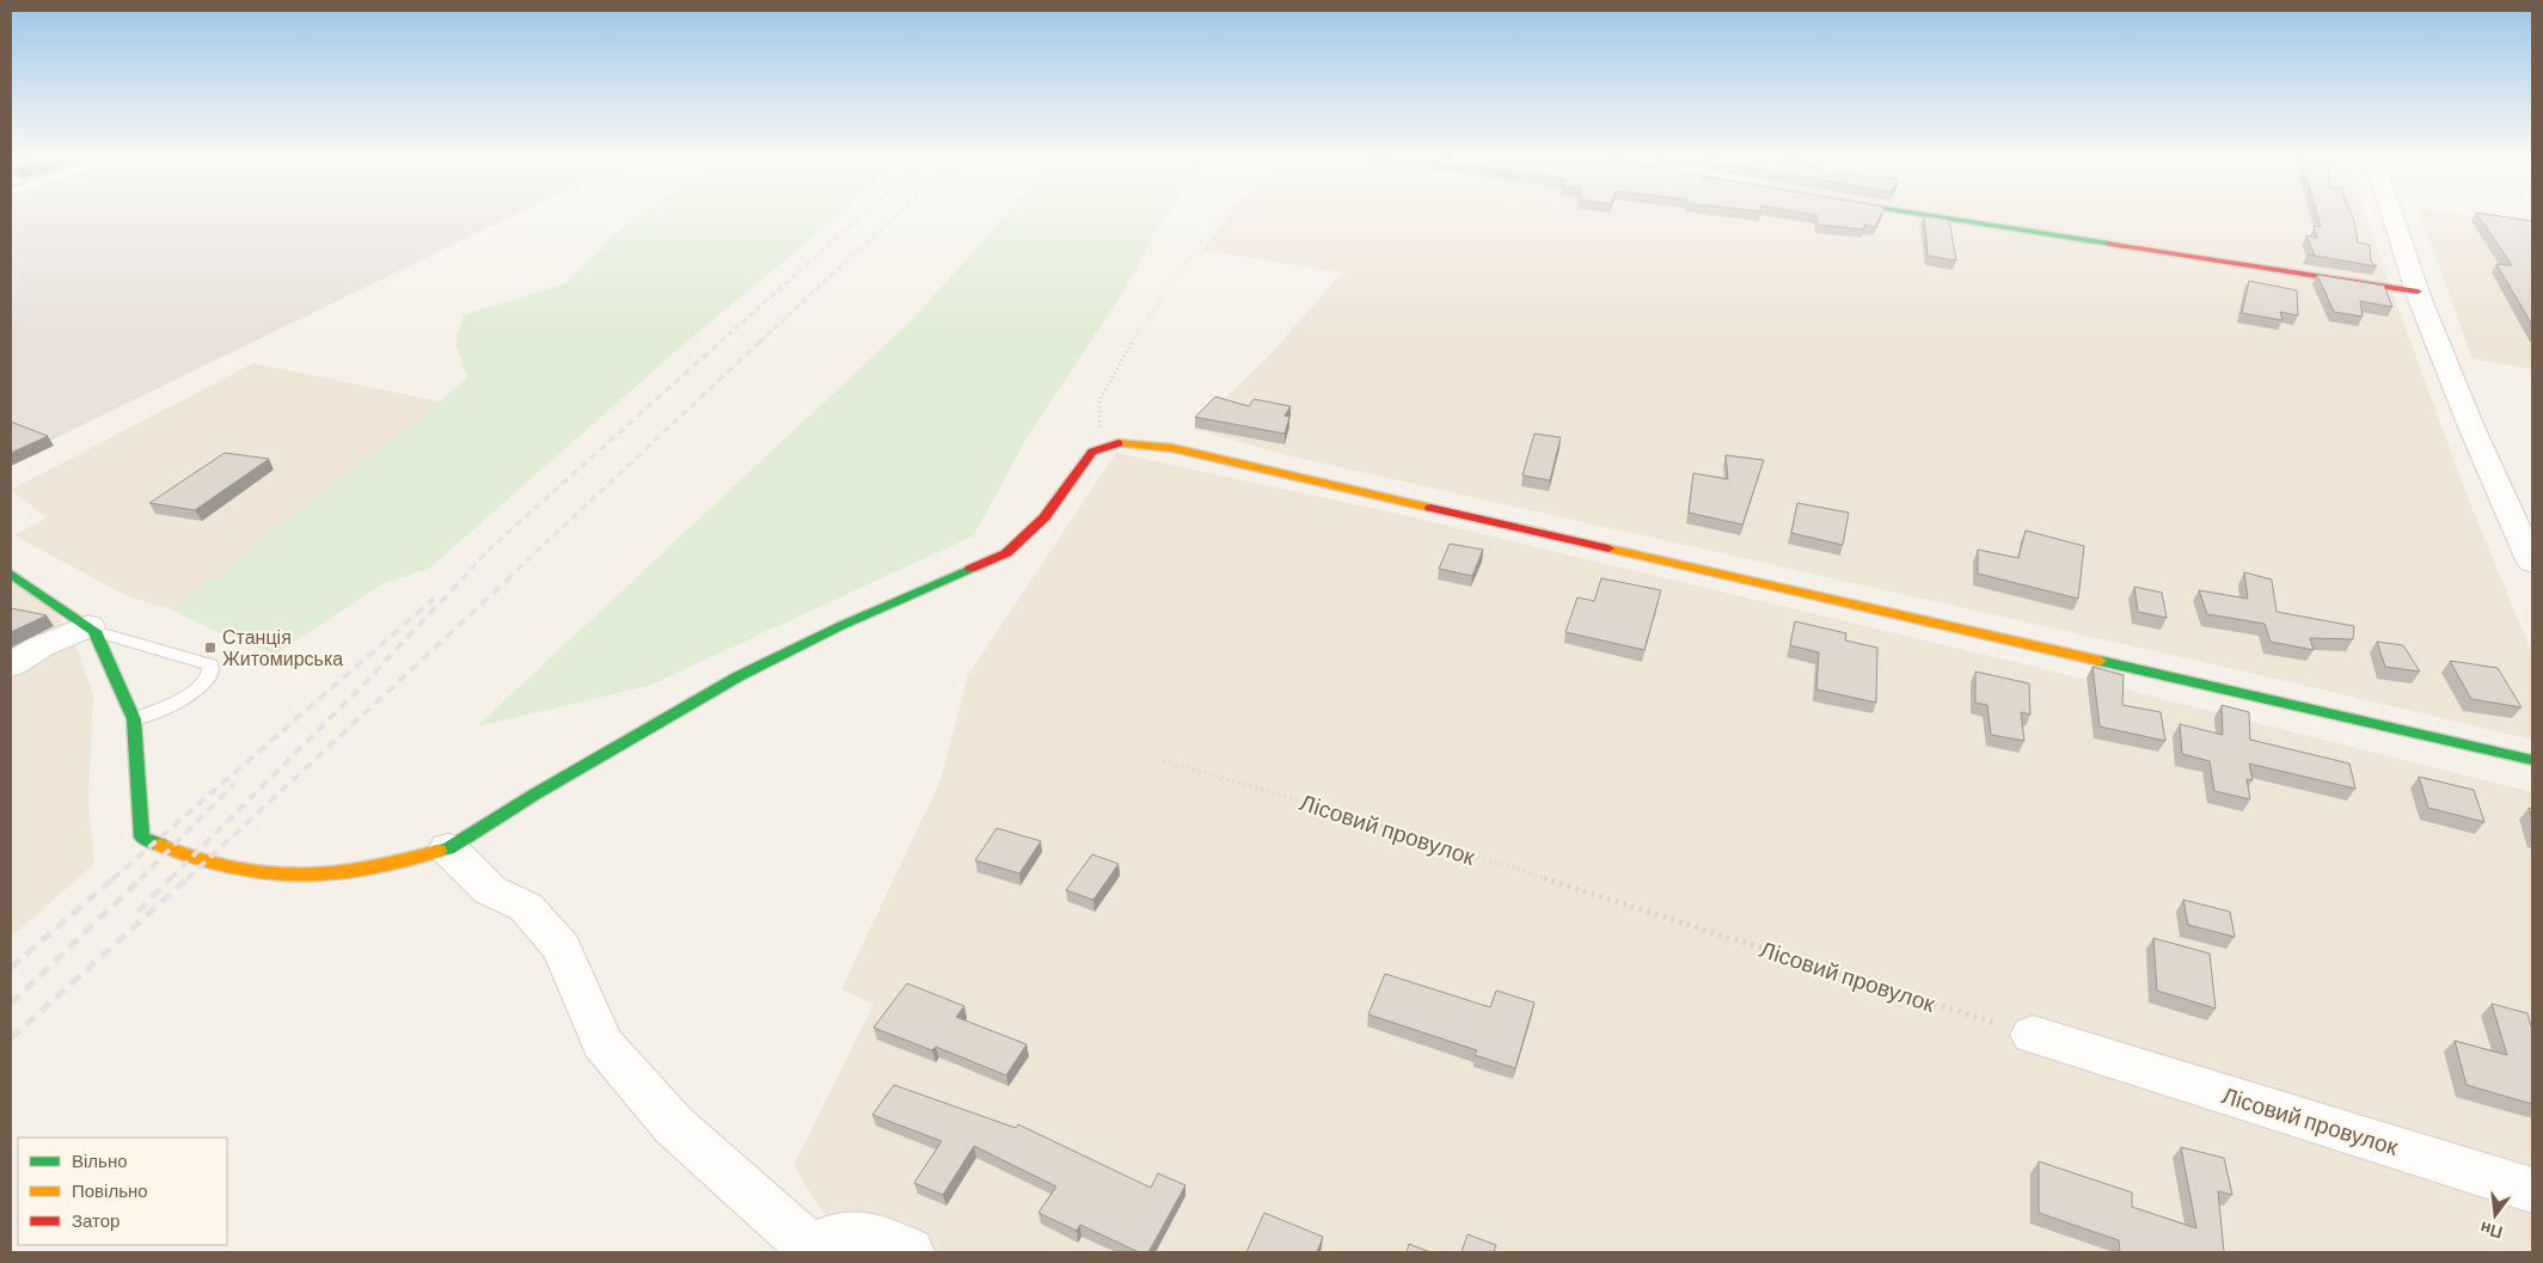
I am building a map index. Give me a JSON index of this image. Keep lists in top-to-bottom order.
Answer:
{
  "streets": {
    "street": ["Лісовий провулок"]
  },
  "places": {
    "transit": ["Станція Житомирська"]
  },
  "legend": ["Вільно", "Повільно", "Затор"],
  "north": "bottom"
}
